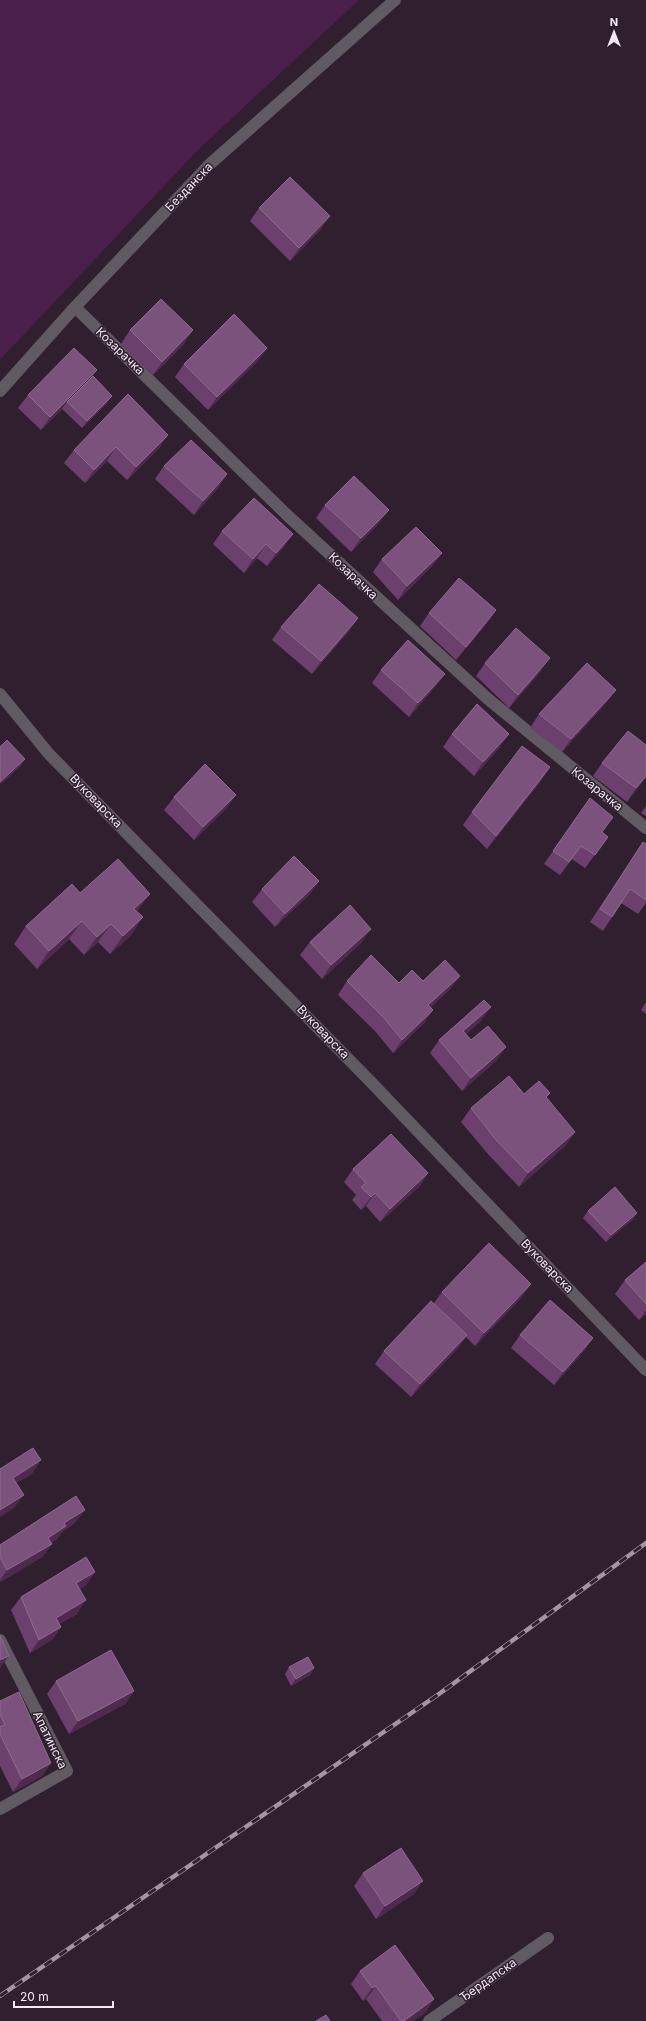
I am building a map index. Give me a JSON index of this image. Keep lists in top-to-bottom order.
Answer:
{
  "streets": {
    "street": [
      "Безданска",
      "Козарачка",
      "Вуковарска",
      "Апатинска",
      "Ђердапска"
    ]
  },
  "crossings": [
    ["Безданска", "Козарачка"]
  ],
  "scale_bar": "20 m",
  "north": "top"
}
